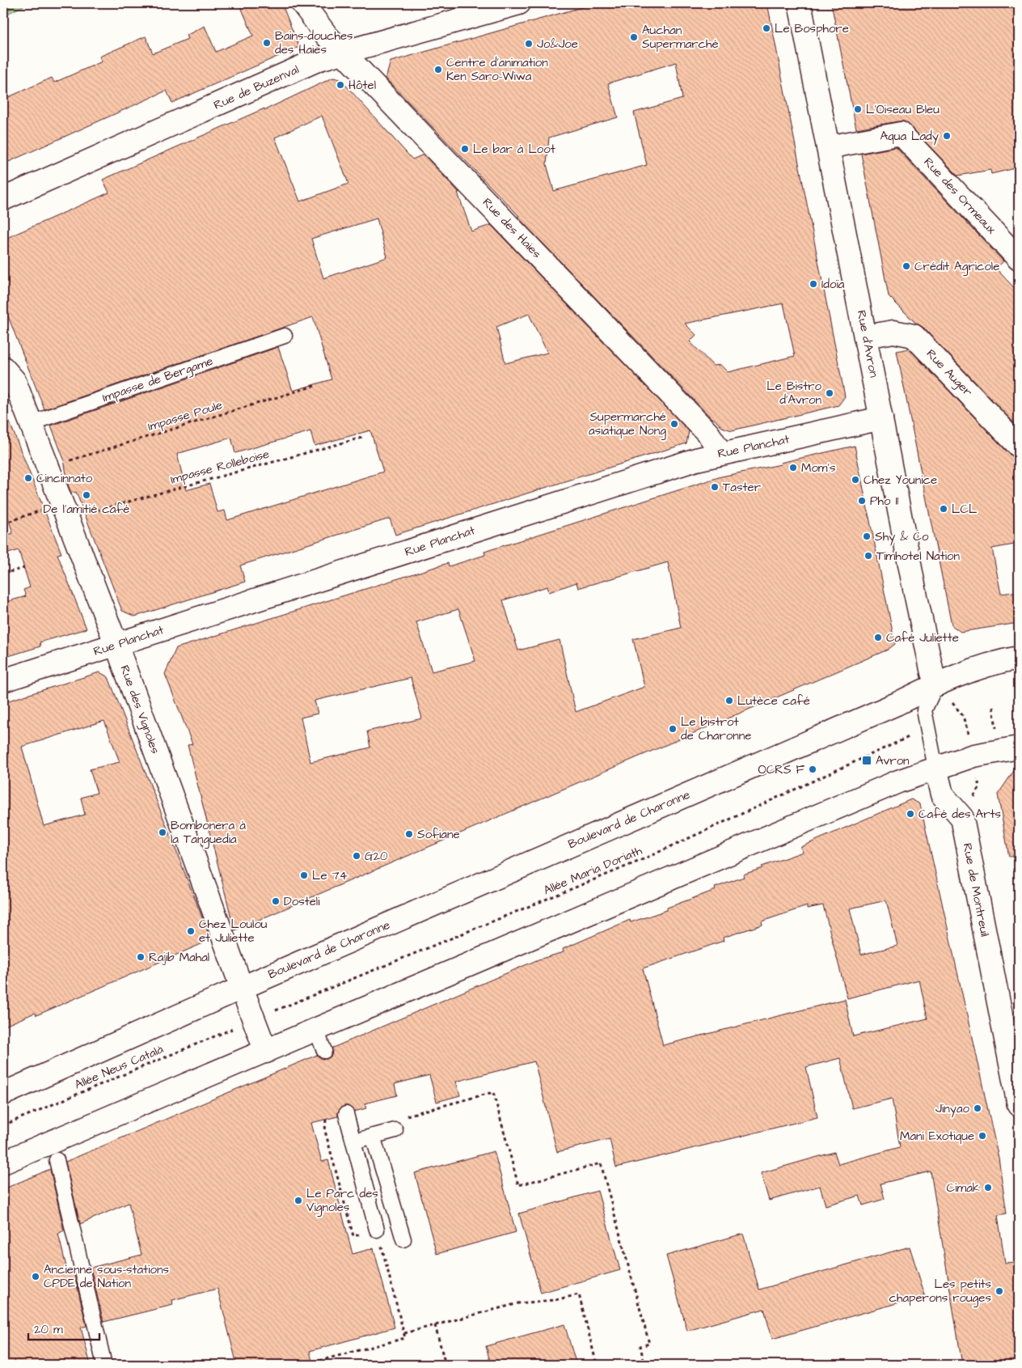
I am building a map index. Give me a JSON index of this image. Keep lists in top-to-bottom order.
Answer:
{
  "streets": {
    "street": [
      "Rue de Buzenval",
      "Rue des Ormeaux",
      "Rue des Haies",
      "Rue d'Avron",
      "Rue Auger",
      "Rue Planchat",
      "Rue des Vignoles",
      "Boulevard de Charonne",
      "Rue de Montreuil"
    ],
    "lane": ["Impasse de Bergame"],
    "path": [
      "Impasse Poule",
      "Impasse Rolleboise",
      "Allée Maria Doriath",
      "Allée Neus Català"
    ]
  },
  "crossings": [
    ["Rue de Buzenval", "Rue des Haies"],
    ["Rue des Ormeaux", "Rue d'Avron"],
    ["Rue des Haies", "Rue Planchat"],
    ["Rue d'Avron", "Rue Auger"],
    ["Rue d'Avron", "Rue Planchat"],
    ["Rue d'Avron", "Boulevard de Charonne"],
    ["Rue d'Avron", "Rue de Montreuil"],
    ["Impasse de Bergame", "Rue des Vignoles"],
    ["Rue Planchat", "Rue des Vignoles"],
    ["Rue des Vignoles", "Boulevard de Charonne"],
    ["Boulevard de Charonne", "Rue de Montreuil"]
  ],
  "places": {
    "other": [
      "Le Bosphore",
      "Auchan Supermarché",
      "Bains-douches des Haies",
      "Jo&Joe",
      "Centre d'animation Ken Saro-Wiwa",
      "Hôtel",
      "L'Oiseau Bleu",
      "Aqua Lady",
      "Le bar à Loot",
      "Crédit Agricole",
      "Idoïa",
      "Le Bistro d'Avron",
      "Supermarché asiatique Nong",
      "Mom's",
      "Cincinnato",
      "Chez Younice",
      "Taster",
      "De l'amitié café",
      "Pho 11",
      "LCL",
      "Shy & Co",
      "Timhotel Nation",
      "Café Juliette",
      "Lutèce café",
      "Le bistrot de Charonne",
      "OCRS F",
      "Café des Arts",
      "Bombonera à la Tanguedia",
      "Sofiane",
      "G20",
      "Le 74",
      "Dosteli",
      "Chez Loulou et Juliette",
      "Rajib Mahal",
      "Jinyao",
      "Mani Exotique",
      "Cimak",
      "Le Parc des Vignoles",
      "Ancienne sous-stations CPDE de Nation",
      "Les petits chaperons rouges"
    ],
    "transit": ["Avron"]
  },
  "scale_bar": "20 m"
}
